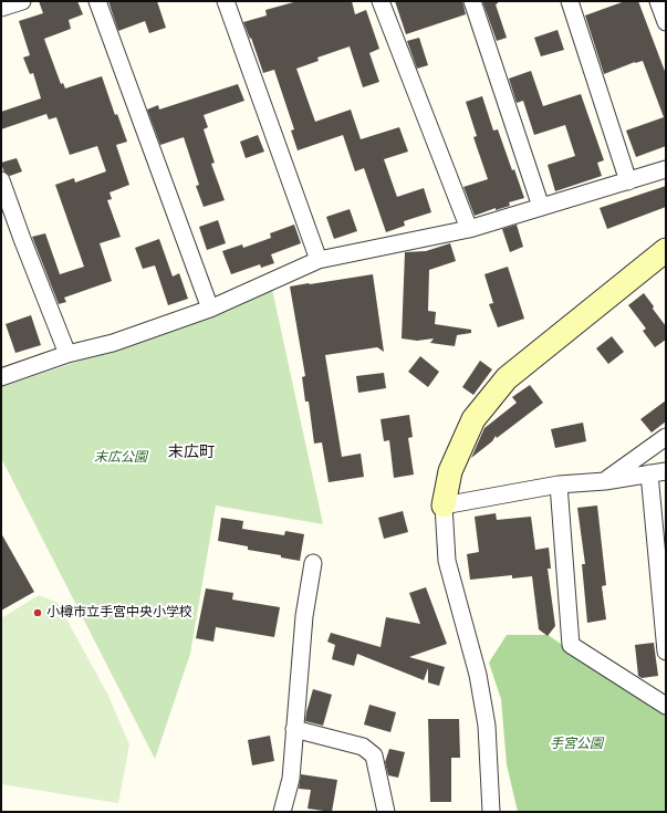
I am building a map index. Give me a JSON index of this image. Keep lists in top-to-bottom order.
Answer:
{
  "districts": ["末広町"],
  "parks": ["末広公園", "手宮公園"],
  "places": ["小樽市立手宮中央小学校"]
}
